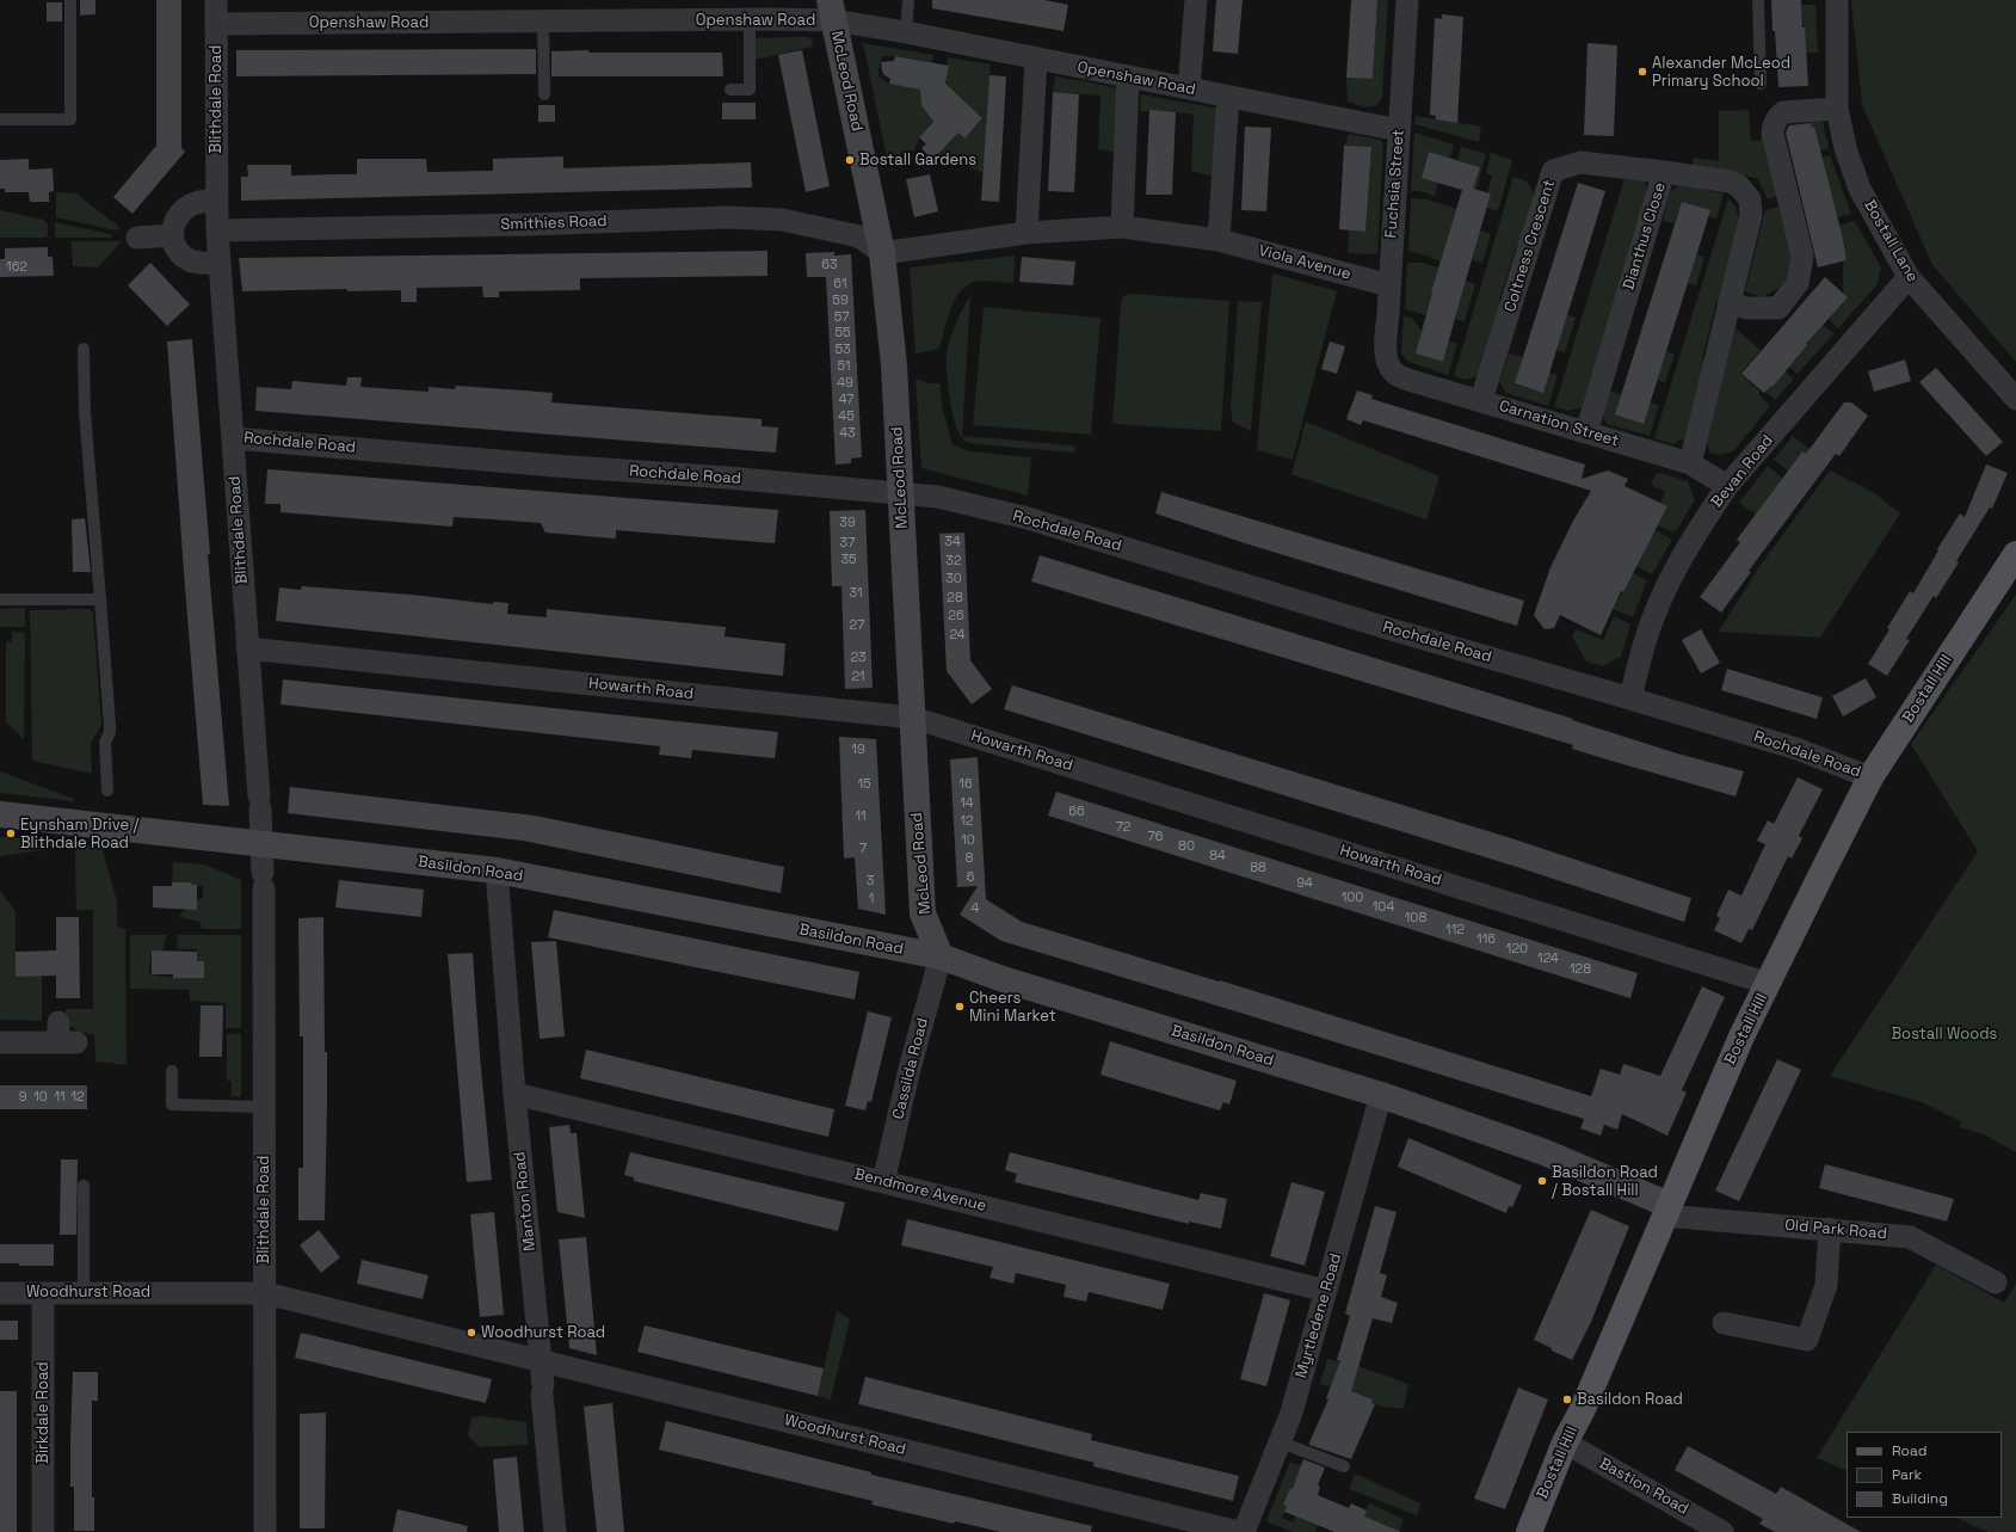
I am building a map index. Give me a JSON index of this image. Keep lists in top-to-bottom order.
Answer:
{
  "streets": {
    "main road": ["McLeod Road", "Bostall Hill", "Basildon Road"],
    "street": [
      "Openshaw Road",
      "Blithdale Road",
      "Fuchsia Street",
      "Smithies Road",
      "Dianthus Close",
      "Bostall Lane",
      "Coltness Crescent",
      "Viola Avenue",
      "Carnation Street",
      "Rochdale Road",
      "Bevan Road",
      "Howarth Road",
      "Cassilda Road",
      "Bendmore Avenue",
      "Manton Road",
      "Old Park Road",
      "Woodhurst Road",
      "Myrtledene Road",
      "Birkdale Road",
      "Bastion Road"
    ]
  },
  "crossings": [
    ["Openshaw Road", "McLeod Road"],
    ["Openshaw Road", "Blithdale Road"],
    ["Openshaw Road", "Fuchsia Street"],
    ["McLeod Road", "Smithies Road"],
    ["McLeod Road", "Viola Avenue"],
    ["McLeod Road", "Rochdale Road"],
    ["McLeod Road", "Howarth Road"],
    ["McLeod Road", "Basildon Road"],
    ["McLeod Road", "Cassilda Road"],
    ["Blithdale Road", "Smithies Road"],
    ["Blithdale Road", "Rochdale Road"],
    ["Blithdale Road", "Howarth Road"],
    ["Blithdale Road", "Basildon Road"],
    ["Blithdale Road", "Woodhurst Road"],
    ["Fuchsia Street", "Viola Avenue"],
    ["Fuchsia Street", "Carnation Street"],
    ["Smithies Road", "Viola Avenue"],
    ["Dianthus Close", "Coltness Crescent"],
    ["Dianthus Close", "Carnation Street"],
    ["Bostall Lane", "Bevan Road"],
    ["Coltness Crescent", "Carnation Street"],
    ["Carnation Street", "Bevan Road"],
    ["Rochdale Road", "Bevan Road"],
    ["Rochdale Road", "Bostall Hill"],
    ["Howarth Road", "Bostall Hill"],
    ["Bostall Hill", "Basildon Road"],
    ["Bostall Hill", "Old Park Road"],
    ["Bostall Hill", "Bastion Road"],
    ["Basildon Road", "Cassilda Road"],
    ["Basildon Road", "Manton Road"],
    ["Basildon Road", "Old Park Road"],
    ["Basildon Road", "Myrtledene Road"],
    ["Cassilda Road", "Bendmore Avenue"],
    ["Bendmore Avenue", "Manton Road"],
    ["Bendmore Avenue", "Myrtledene Road"],
    ["Manton Road", "Woodhurst Road"],
    ["Woodhurst Road", "Birkdale Road"]
  ],
  "parks": ["Bostall Woods"],
  "places": [
    "Alexander McLeod Primary School",
    "Bostall Gardens",
    "Eynsham Drive / Blithdale Road",
    "Cheers Mini Market",
    "Basildon Road / Bostall Hill",
    "Woodhurst Road",
    "Basildon Road"
  ],
  "house_numbers": [
    "63",
    "162",
    "61",
    "59",
    "57",
    "55",
    "53",
    "51",
    "49",
    "47",
    "45",
    "43",
    "39",
    "34",
    "37",
    "35",
    "32",
    "30",
    "31",
    "28",
    "26",
    "27",
    "24",
    "23",
    "21",
    "19",
    "15",
    "16",
    "14",
    "66",
    "11",
    "12",
    "72",
    "76",
    "10",
    "80",
    "7",
    "84",
    "8",
    "88",
    "6",
    "3",
    "94",
    "100",
    "1",
    "104",
    "4",
    "108",
    "112",
    "116",
    "120",
    "124",
    "128",
    "9",
    "10",
    "11",
    "12"
  ],
  "legend": ["Road", "Park", "Building"]
}
